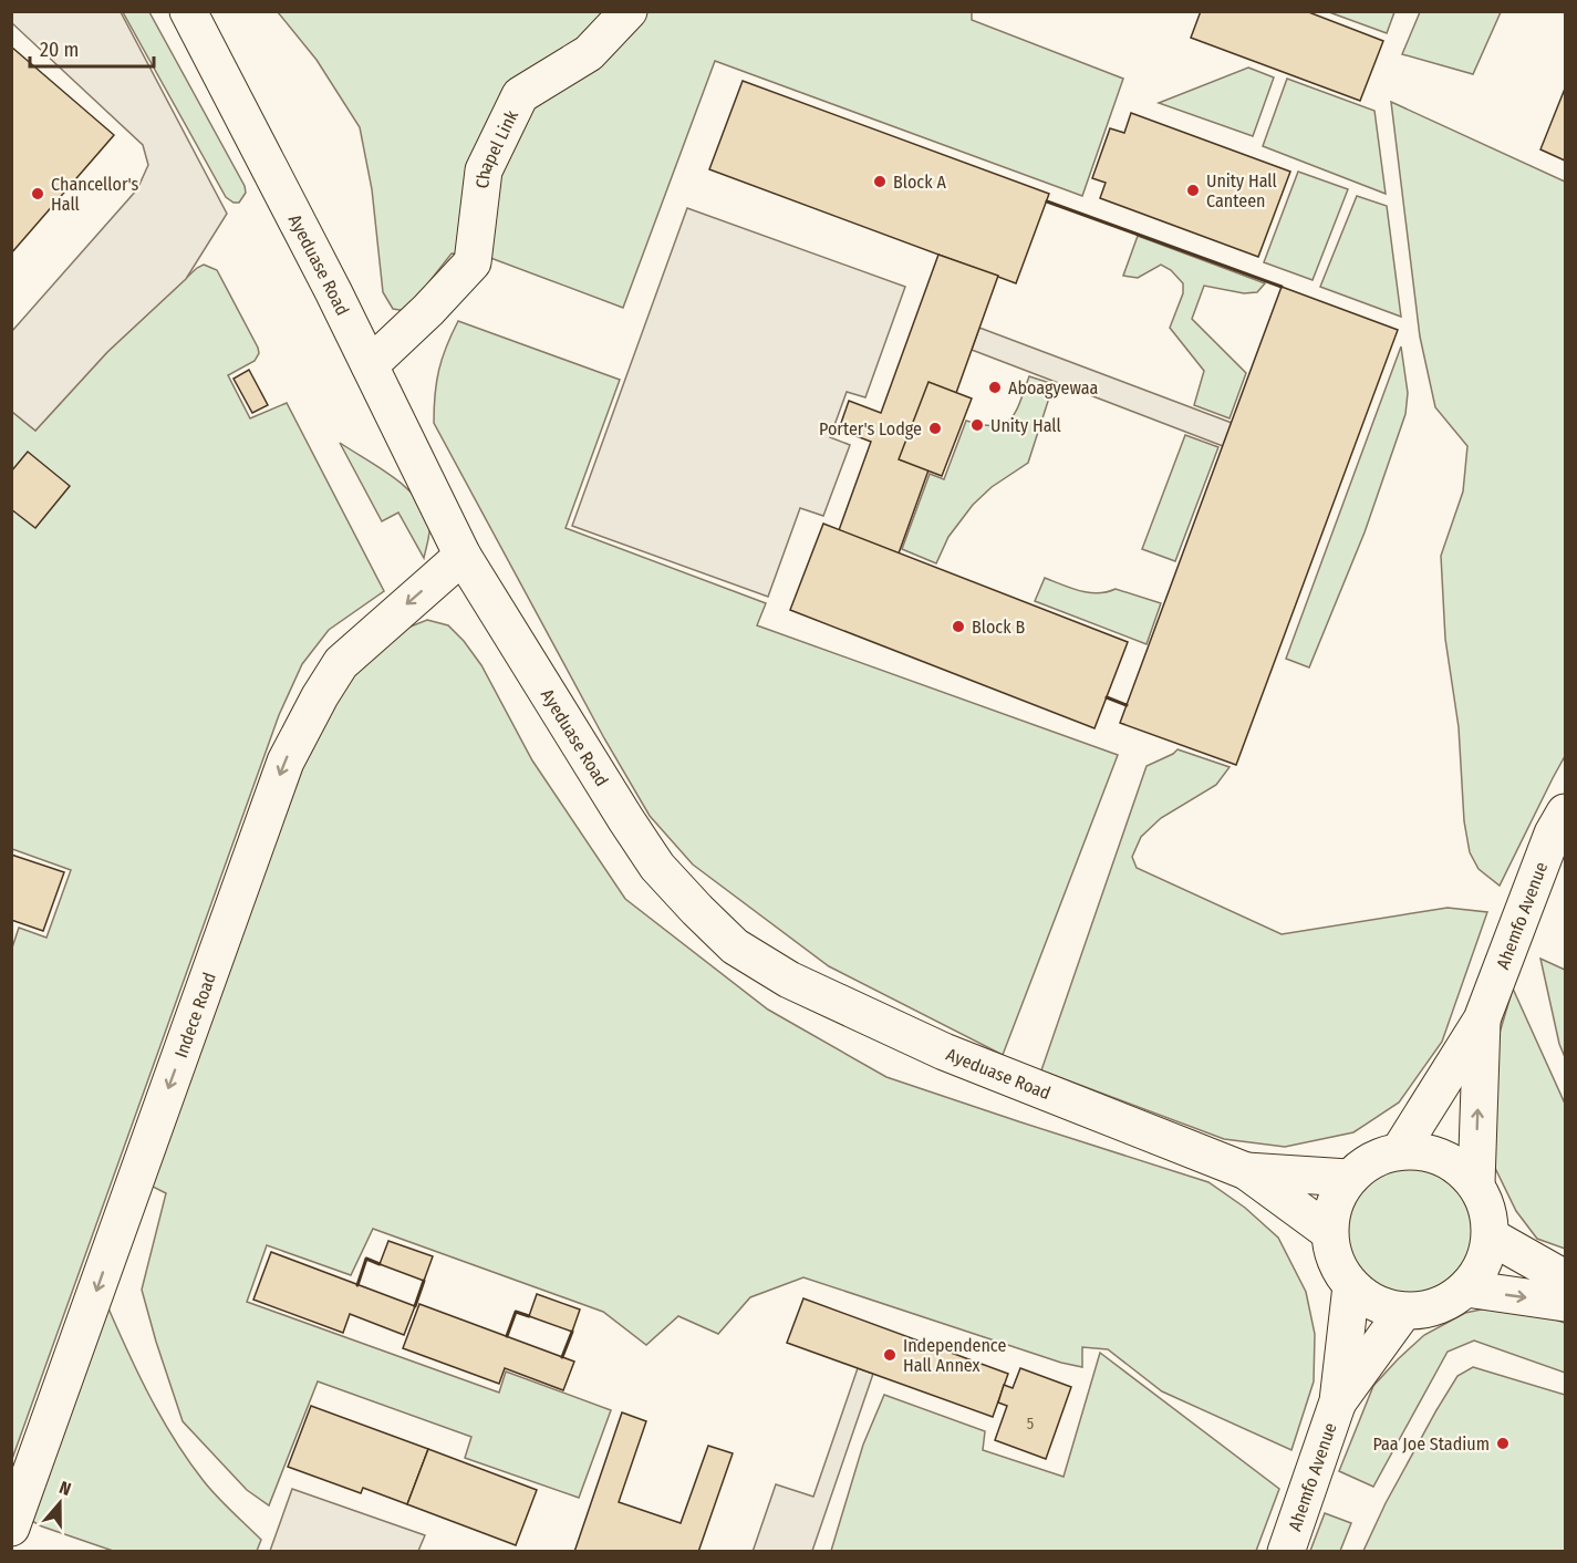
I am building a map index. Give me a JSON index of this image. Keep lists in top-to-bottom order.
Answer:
{
  "streets": {
    "street": [
      "Chapel Link",
      "Ayeduase Road",
      "Ahemfo Avenue",
      "Indece Road"
    ]
  },
  "crossings": [
    ["Chapel Link", "Ayeduase Road"],
    ["Ayeduase Road", "Ahemfo Avenue"],
    ["Ayeduase Road", "Indece Road"]
  ],
  "one_way": ["Indece Road"],
  "places": [
    "Block A",
    "Unity Hall Canteen",
    "Chancellor's Hall",
    "Aboagyewaa",
    "Unity Hall",
    "Porter's Lodge",
    "Block B",
    "Independence Hall Annex",
    "Paa Joe Stadium"
  ],
  "house_numbers": ["5"],
  "scale_bar": "20 m",
  "north": "top"
}
